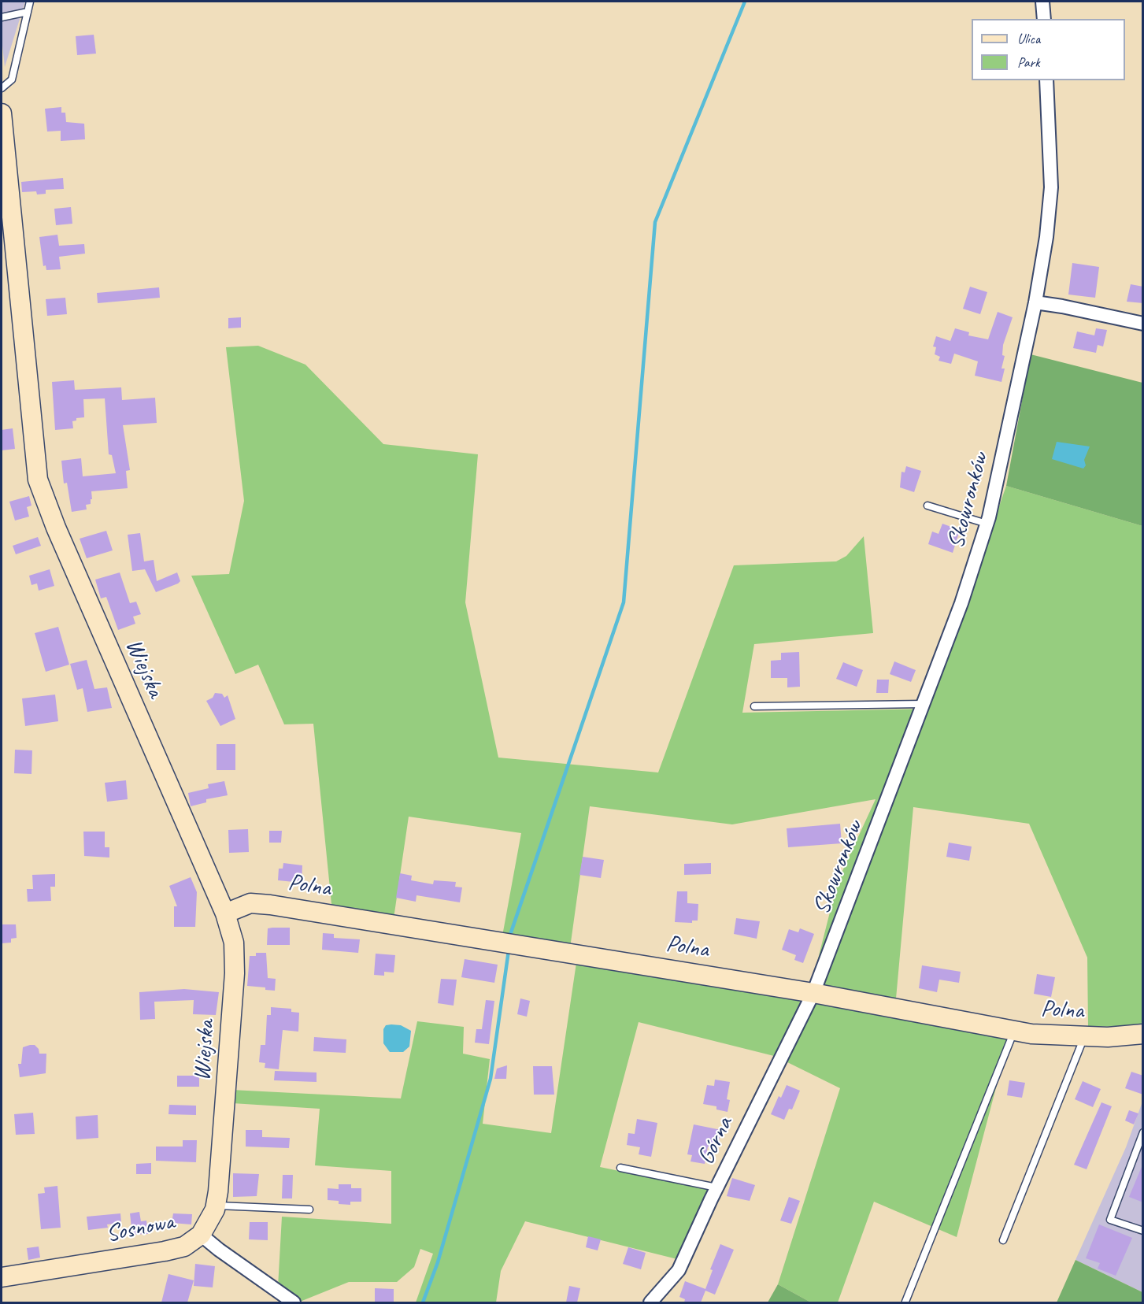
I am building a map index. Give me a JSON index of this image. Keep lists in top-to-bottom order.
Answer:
{
  "streets": {
    "street": [
      "Skowronków",
      "Wiejska",
      "Polna",
      "Górna",
      "Sosnowa"
    ]
  },
  "crossings": [
    ["Skowronków", "Polna"],
    ["Skowronków", "Górna"],
    ["Wiejska", "Polna"],
    ["Wiejska", "Sosnowa"],
    ["Polna", "Górna"]
  ],
  "legend": ["Ulica", "Park"]
}
